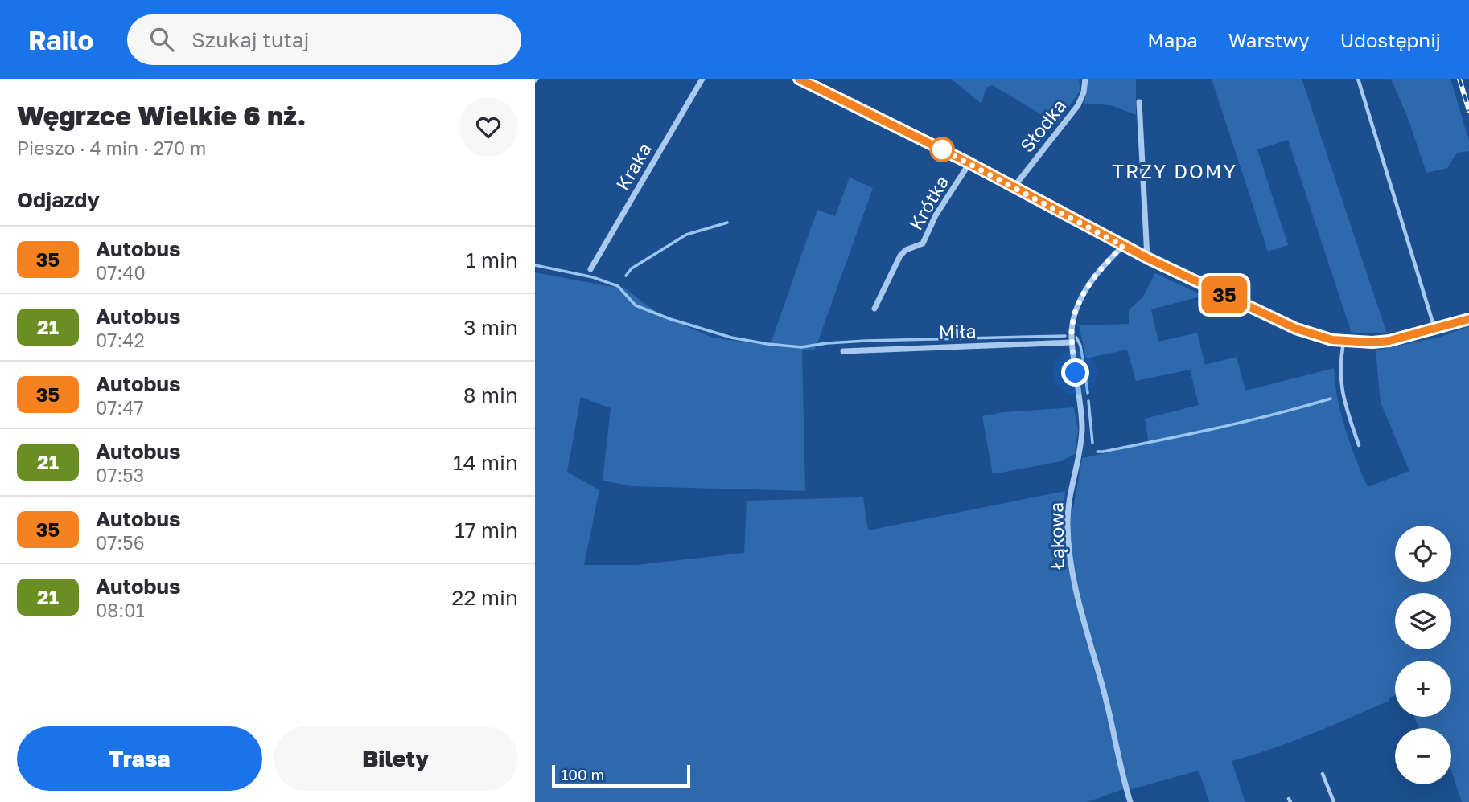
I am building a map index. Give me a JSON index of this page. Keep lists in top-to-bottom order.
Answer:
{
  "streets": {
    "street": [
      "Słodka",
      "Kraka",
      "Krótka",
      "Miła",
      "Łąkowa"
    ]
  },
  "crossings": [
    ["Miła", "Łąkowa"]
  ],
  "districts": ["TRZY DOMY"],
  "lines": ["bus line 35"],
  "scale_bar": "100 m",
  "page": {
    "header": "Railo",
    "search": "Szukaj tutaj",
    "nav": ["Mapa", "Warstwy", "Udostępnij"],
    "heading": [
      ["Węgrzce Wielkie 6 nż.", "Pieszo · 4 min · 270 m"],
      "Odjazdy"
    ],
    "on_map": "35",
    "list": [
      {
        "mark": "35",
        "name": "Autobus",
        "note": "07:40",
        "value": "1 min"
      },
      {
        "mark": "21",
        "name": "Autobus",
        "note": "07:42",
        "value": "3 min"
      },
      {
        "mark": "35",
        "name": "Autobus",
        "note": "07:47",
        "value": "8 min"
      },
      {
        "mark": "21",
        "name": "Autobus",
        "note": "07:53",
        "value": "14 min"
      },
      {
        "mark": "35",
        "name": "Autobus",
        "note": "07:56",
        "value": "17 min"
      },
      {
        "mark": "21",
        "name": "Autobus",
        "note": "08:01",
        "value": "22 min"
      }
    ],
    "map_buttons": ["+", "−"],
    "buttons": ["Trasa", "Bilety"],
    "scale": "100 m"
  }
}
